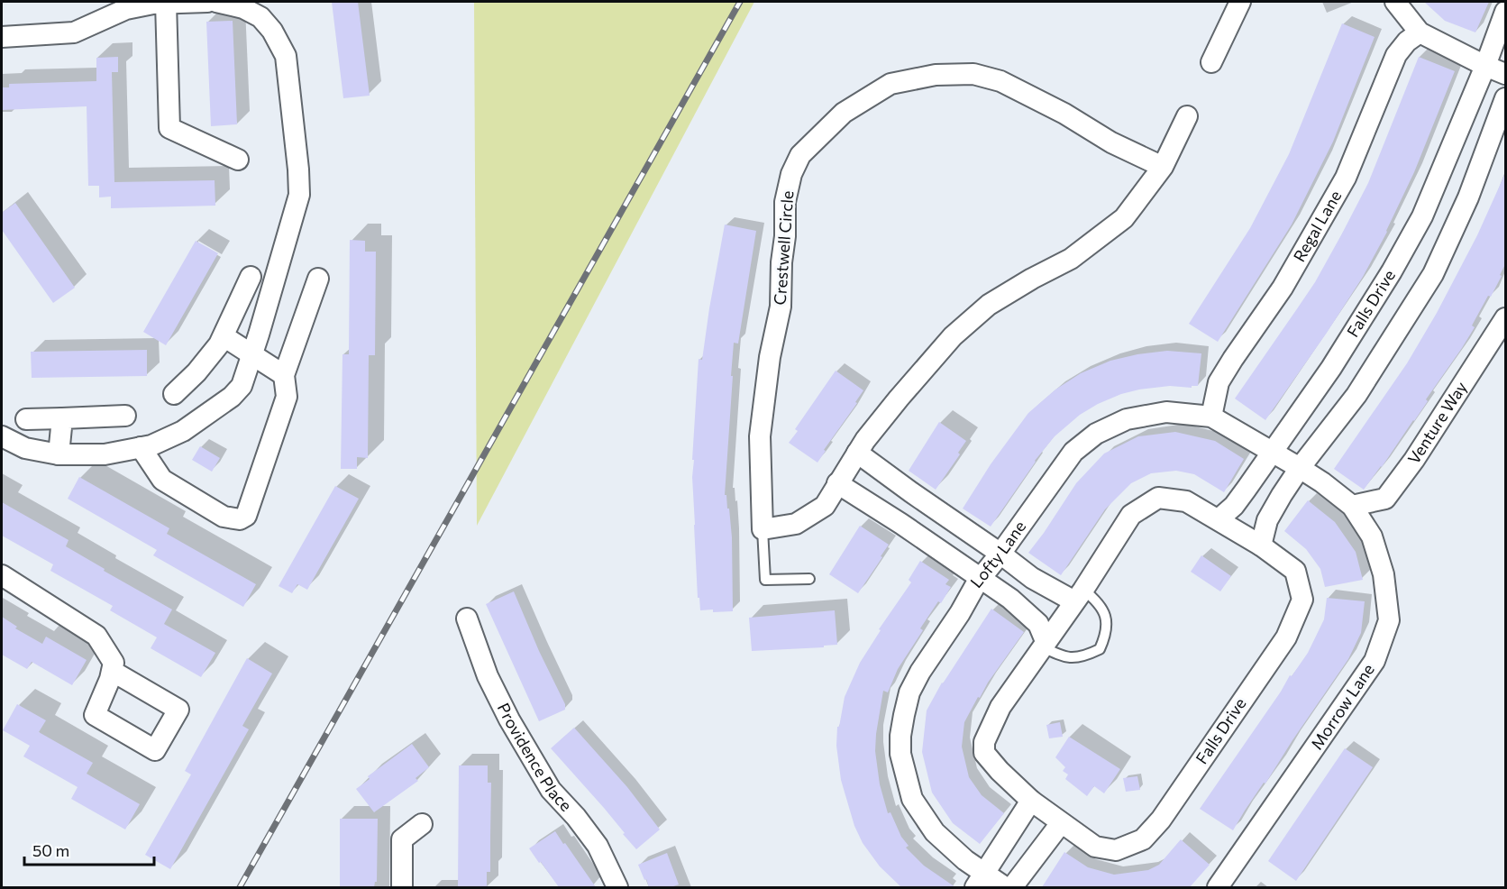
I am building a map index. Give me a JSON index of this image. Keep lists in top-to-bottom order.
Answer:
{
  "streets": {
    "street": [
      "Regal Lane",
      "Crestwell Circle",
      "Falls Drive",
      "Venture Way",
      "Lofty Lane",
      "Morrow Lane",
      "Providence Place"
    ]
  },
  "crossings": [
    ["Regal Lane", "Lofty Lane"],
    ["Falls Drive", "Lofty Lane"],
    ["Venture Way", "Morrow Lane"],
    ["Lofty Lane", "Morrow Lane"]
  ],
  "scale_bar": "50 m"
}
